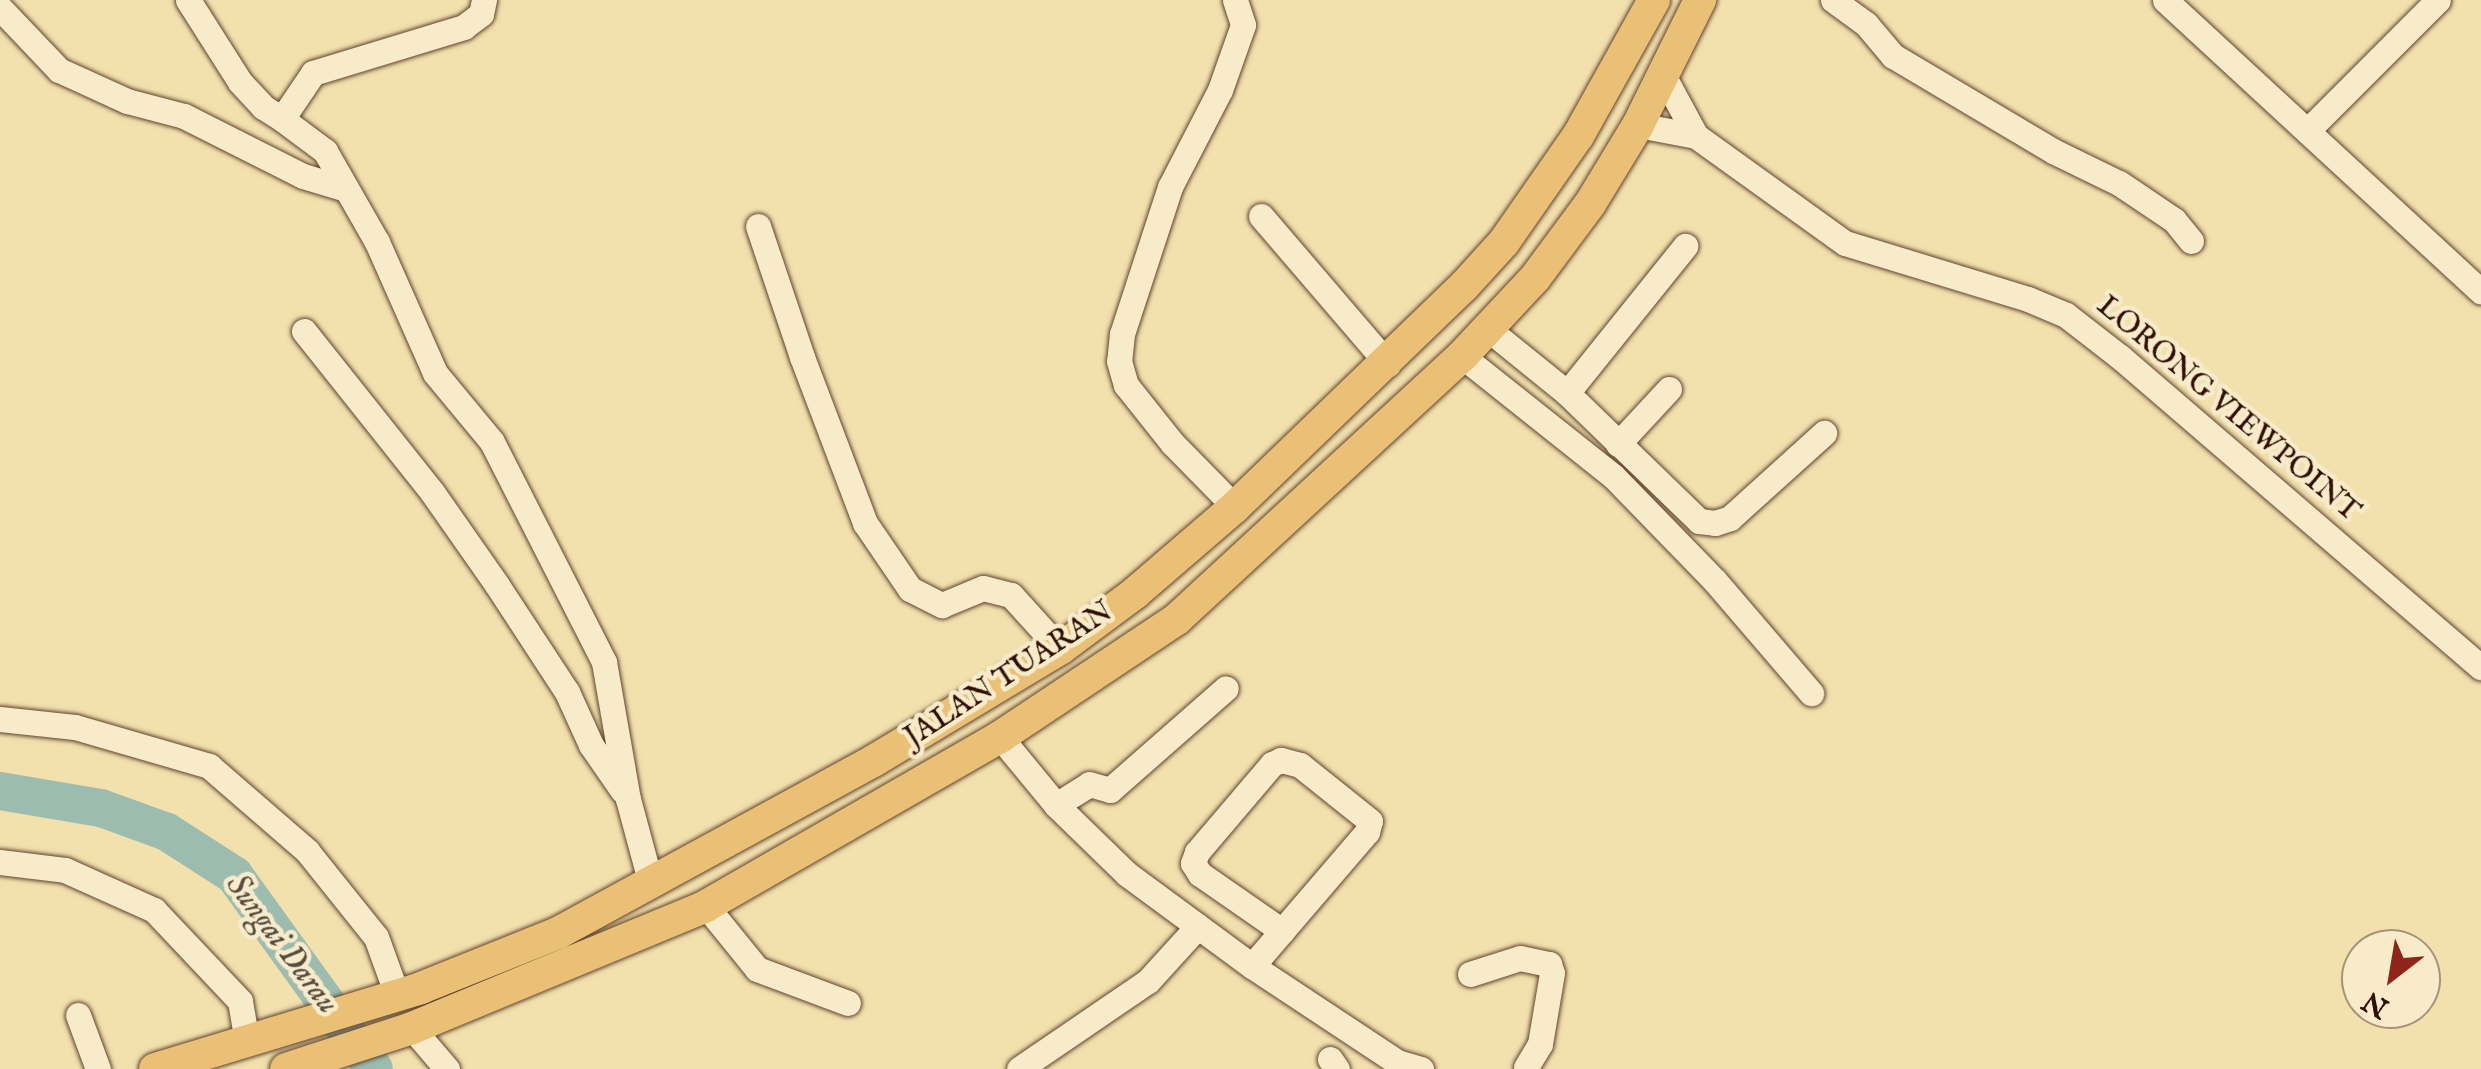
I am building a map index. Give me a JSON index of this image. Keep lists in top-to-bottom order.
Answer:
{
  "streets": {
    "main road": ["JALAN TUARAN"],
    "street": ["LORONG VIEWPOINT"]
  },
  "water": ["Sungai Darau"],
  "north": "bottom left"
}
